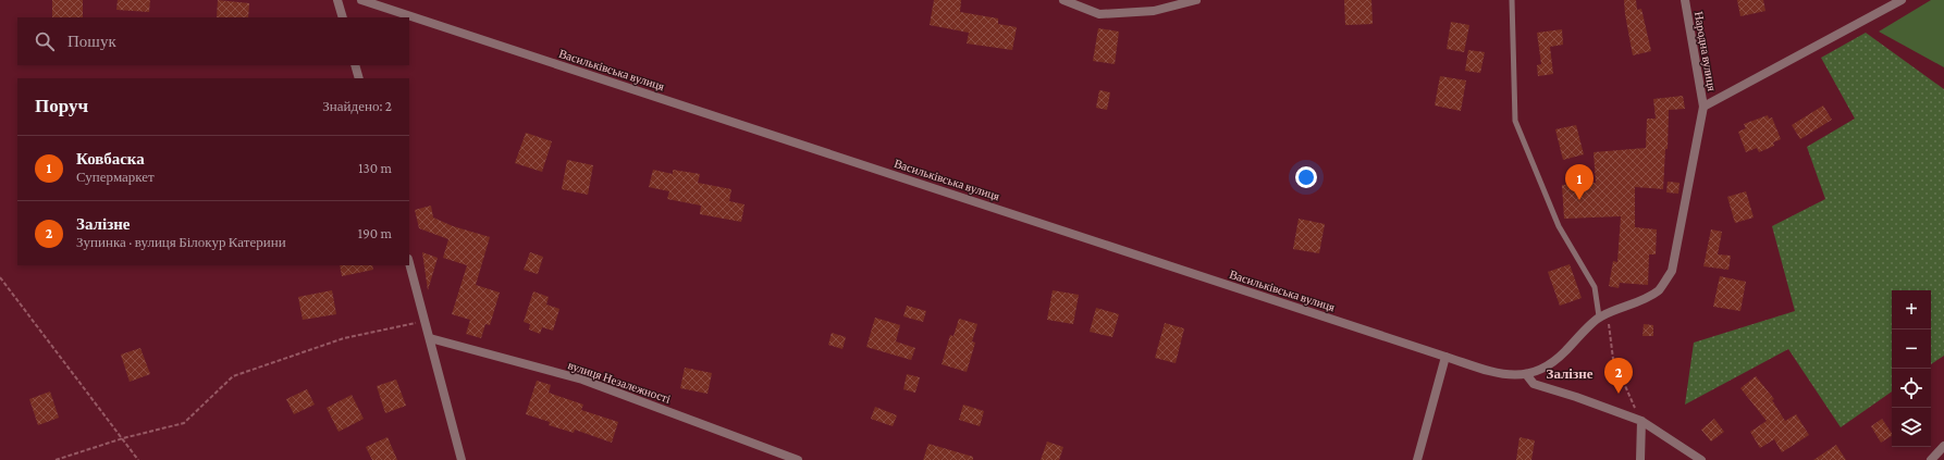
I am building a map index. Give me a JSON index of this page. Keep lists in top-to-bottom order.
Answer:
{
  "streets": {
    "street": ["Народна вулиця", "Васильківська вулиця", "вулиця Незалежності"]
  },
  "districts": ["Залізне"],
  "page": {
    "search": "Пошук",
    "heading": ["Поруч", "Знайдено: 2"],
    "list": [
      {
        "mark": "1",
        "name": "Ковбаска",
        "note": "Супермаркет",
        "value": "130 m"
      },
      {
        "mark": "2",
        "name": "Залізне",
        "note": "Зупинка · вулиця Білокур Катерини",
        "value": "190 m"
      }
    ],
    "pins": ["1", "2"],
    "map_buttons": ["+", "−"]
  }
}
